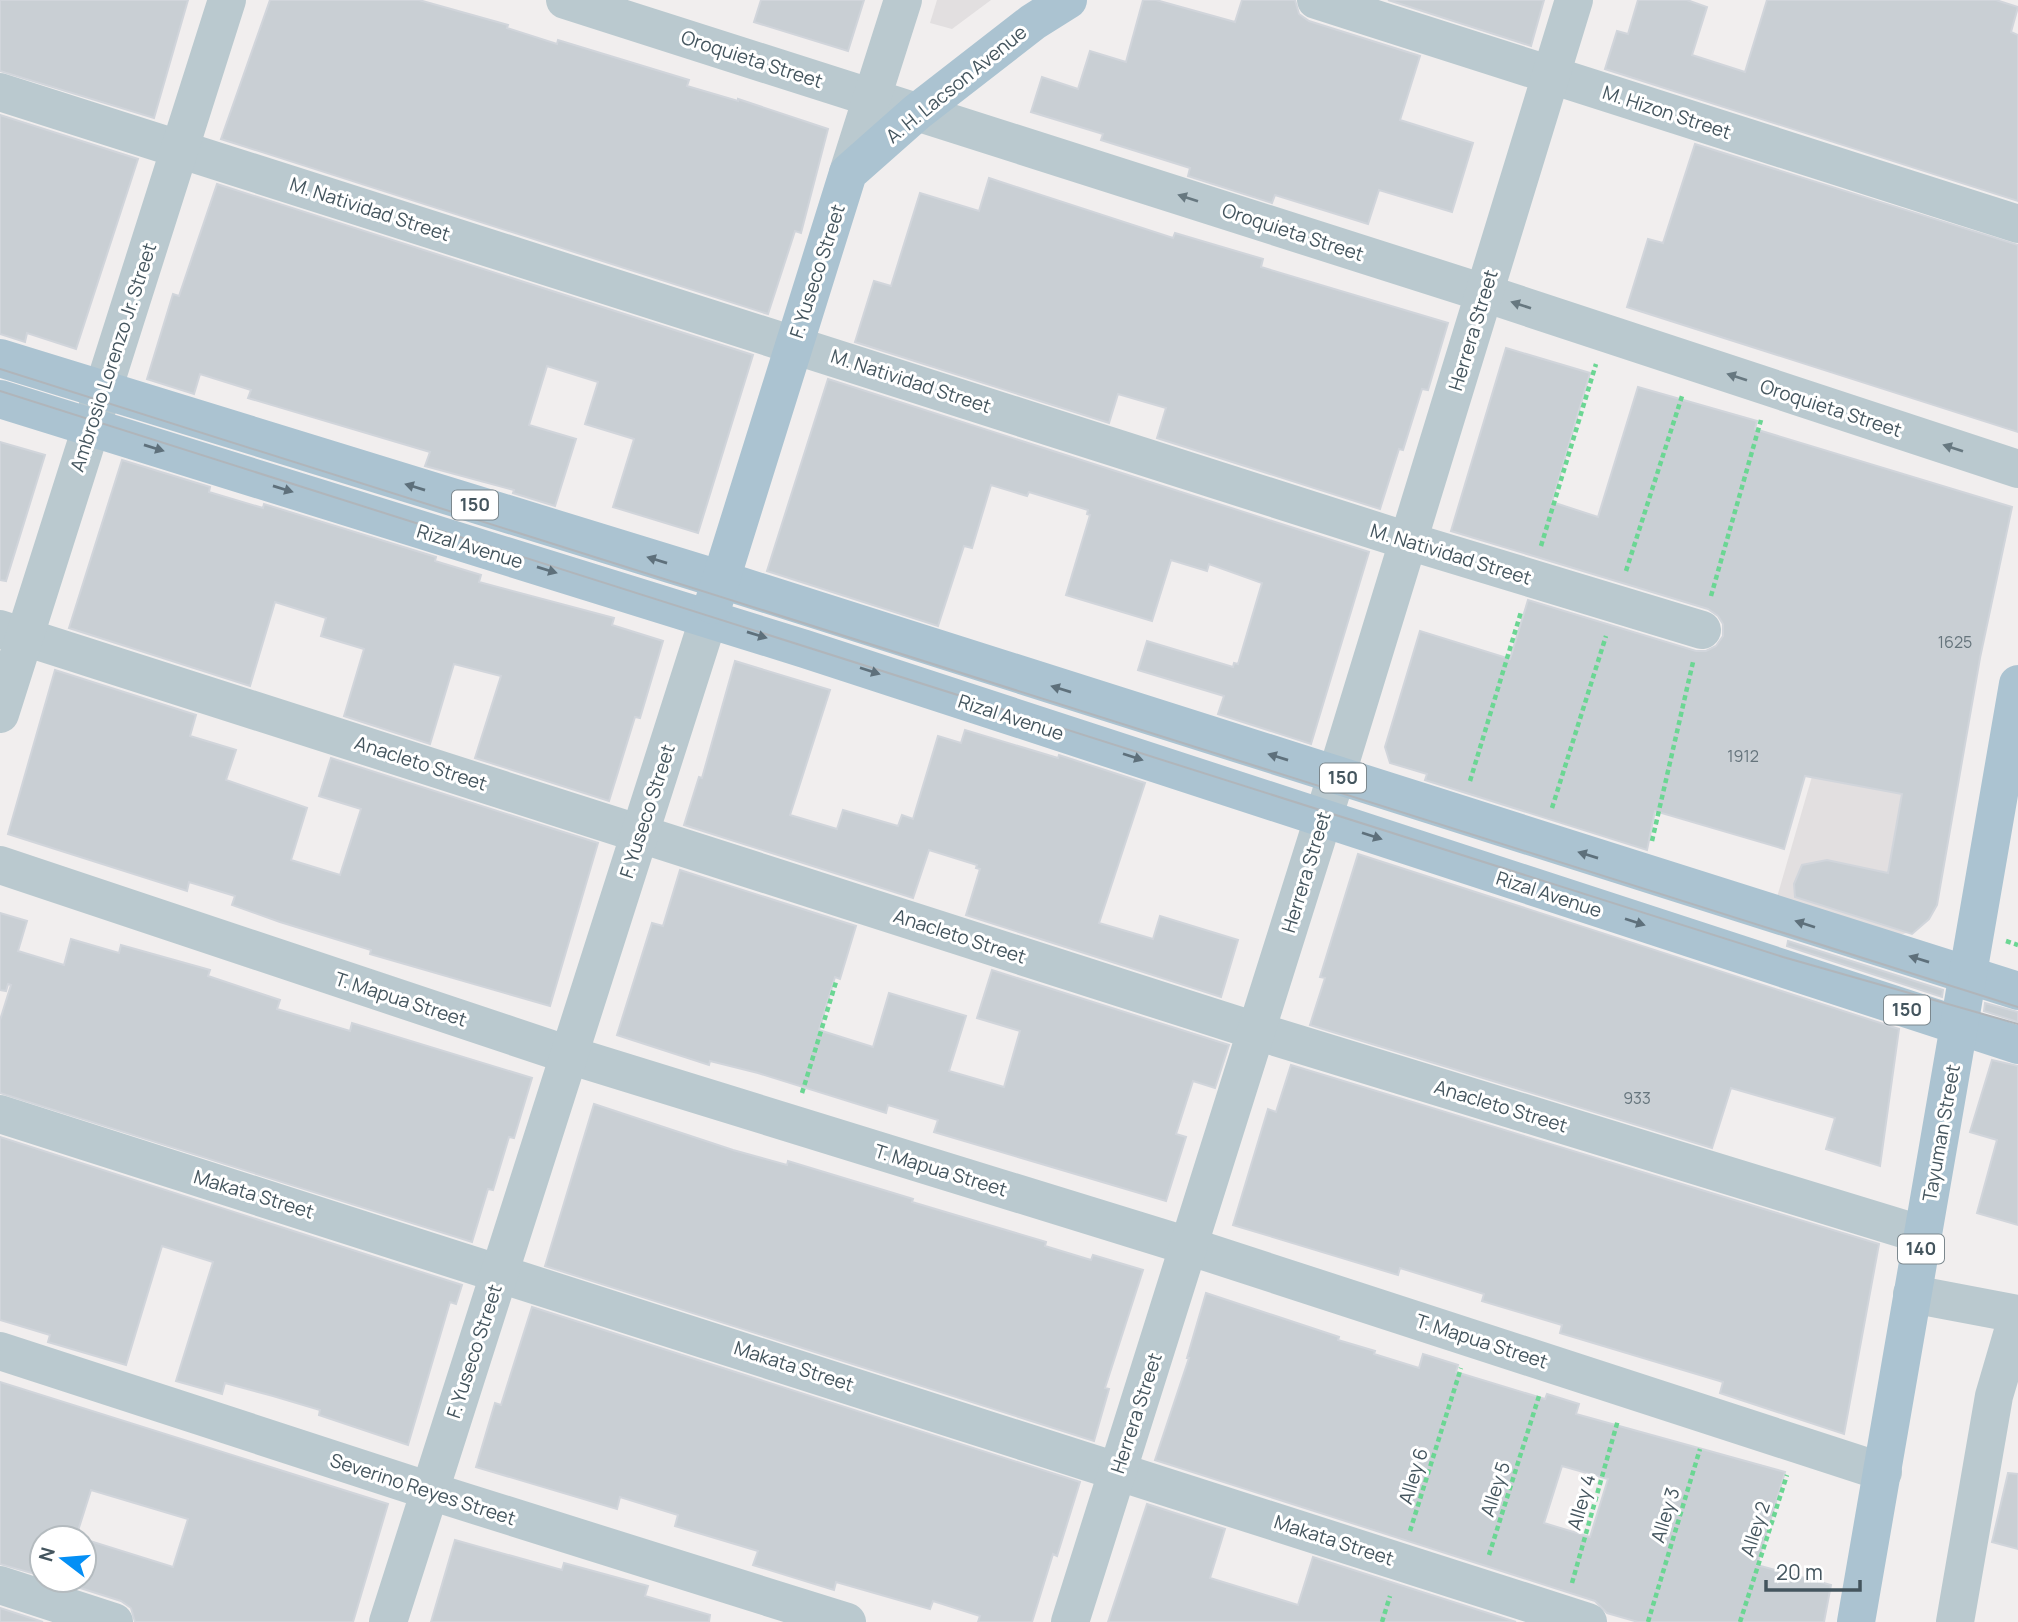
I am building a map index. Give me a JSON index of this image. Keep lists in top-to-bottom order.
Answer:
{
  "streets": {
    "main road": [
      "A. H. Lacson Avenue",
      "F. Yuseco Street",
      "150",
      "Rizal Avenue",
      "Tayuman Street",
      "140"
    ],
    "street": [
      "Oroquieta Street",
      "M. Hizon Street",
      "M. Natividad Street",
      "Herrera Street",
      "Ambrosio Lorenzo Jr. Street",
      "Anacleto Street",
      "T. Mapua Street",
      "Makata Street",
      "Severino Reyes Street"
    ],
    "path": [
      "Alley 6",
      "Alley 5",
      "Alley 4",
      "Alley 3",
      "Alley 2"
    ]
  },
  "crossings": [
    ["Oroquieta Street", "A. H. Lacson Avenue"],
    ["Oroquieta Street", "F. Yuseco Street"],
    ["Oroquieta Street", "Herrera Street"],
    ["A. H. Lacson Avenue", "F. Yuseco Street"],
    ["M. Hizon Street", "Herrera Street"],
    ["M. Natividad Street", "F. Yuseco Street"],
    ["M. Natividad Street", "Herrera Street"],
    ["M. Natividad Street", "Ambrosio Lorenzo Jr. Street"],
    ["F. Yuseco Street", "150"],
    ["F. Yuseco Street", "Rizal Avenue"],
    ["F. Yuseco Street", "Anacleto Street"],
    ["F. Yuseco Street", "T. Mapua Street"],
    ["F. Yuseco Street", "Makata Street"],
    ["F. Yuseco Street", "Severino Reyes Street"],
    ["Herrera Street", "150"],
    ["Herrera Street", "Rizal Avenue"],
    ["Herrera Street", "Anacleto Street"],
    ["Herrera Street", "T. Mapua Street"],
    ["Herrera Street", "Makata Street"],
    ["Ambrosio Lorenzo Jr. Street", "150"],
    ["Ambrosio Lorenzo Jr. Street", "Rizal Avenue"],
    ["Ambrosio Lorenzo Jr. Street", "Anacleto Street"],
    ["150", "Tayuman Street"],
    ["Rizal Avenue", "Tayuman Street"],
    ["Anacleto Street", "Tayuman Street"],
    ["T. Mapua Street", "Tayuman Street"],
    ["T. Mapua Street", "Alley 6"],
    ["T. Mapua Street", "Alley 5"],
    ["T. Mapua Street", "Alley 4"],
    ["T. Mapua Street", "Alley 3"],
    ["T. Mapua Street", "Alley 2"],
    ["Makata Street", "Alley 6"],
    ["Makata Street", "Alley 5"],
    ["Makata Street", "Alley 4"]
  ],
  "one_way": ["Oroquieta Street"],
  "house_numbers": ["1625", "1912", "933"],
  "scale_bar": "20 m",
  "north": "left"
}
